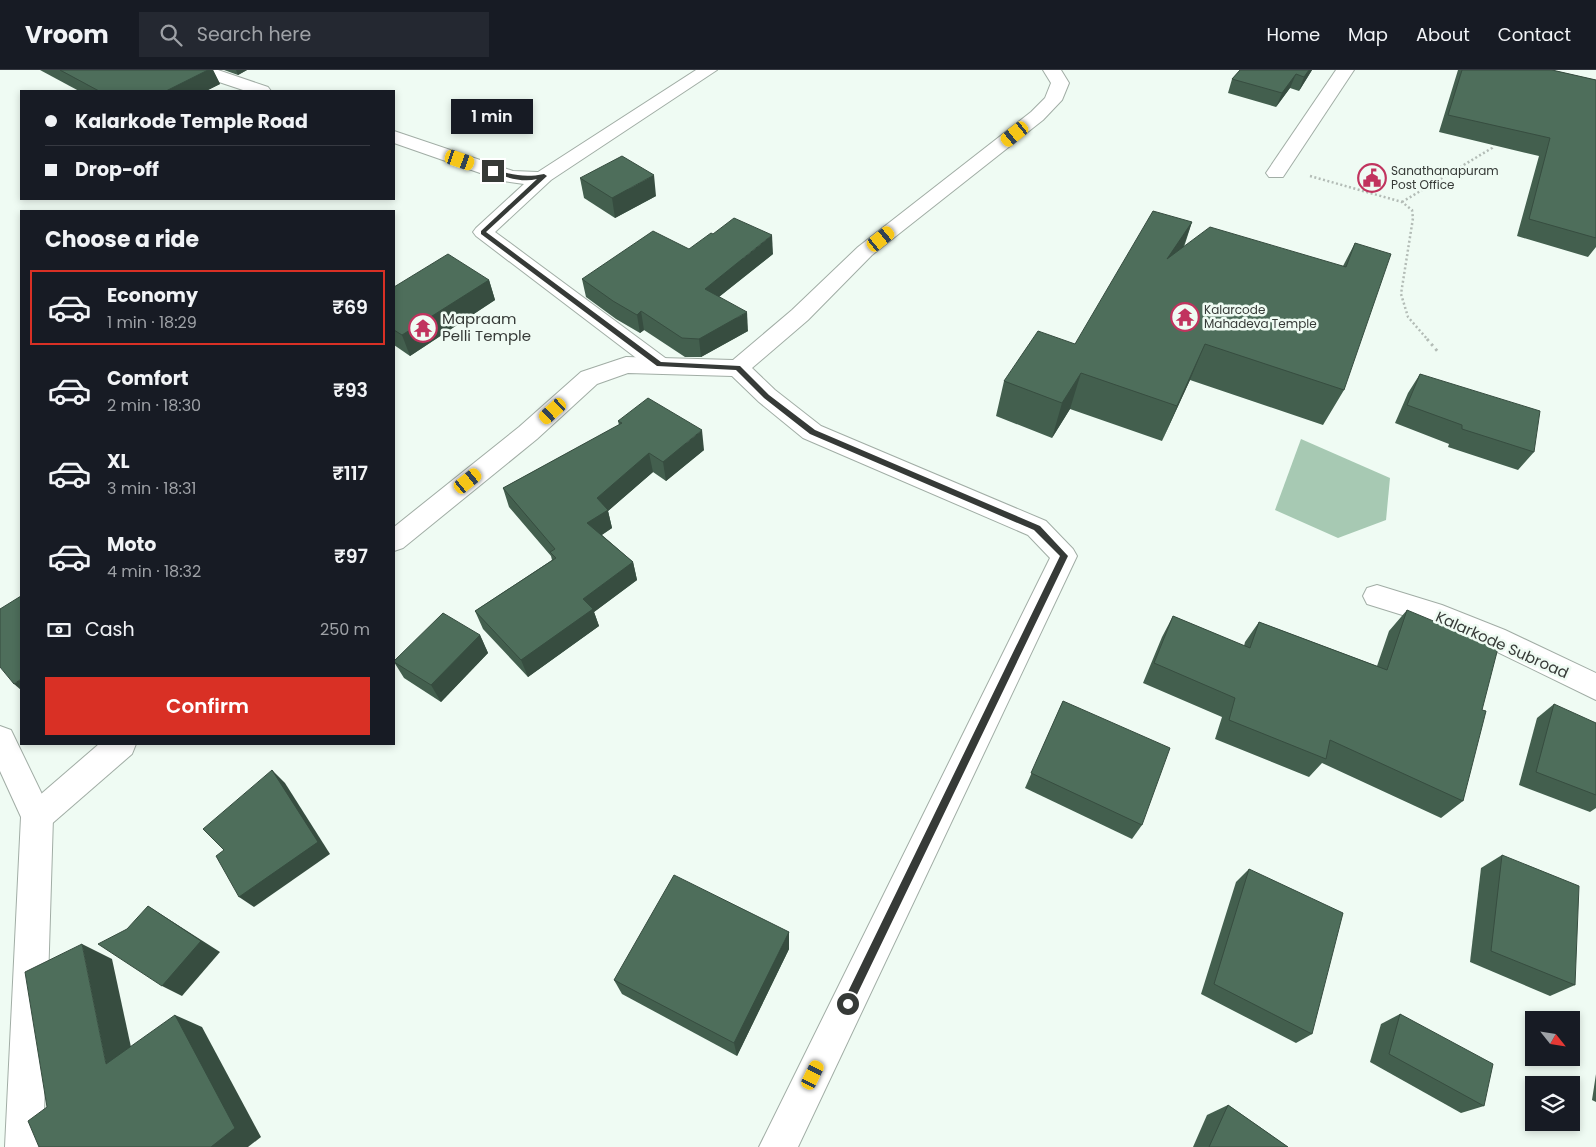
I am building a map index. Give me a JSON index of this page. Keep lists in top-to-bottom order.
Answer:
{
  "streets": {
    "main road": ["Kalarkode Subroad"]
  },
  "places": {
    "public building": ["Sanathanapuram Post Office"],
    "temple": ["Kalarcode Mahadeva Temple", "Mapraam Pelli Temple"]
  },
  "north": "bottom right",
  "page": {
    "header": "Vroom",
    "search": "Search here",
    "nav": [
      "Home",
      "Map",
      "About",
      "Contact"
    ],
    "banner": ["Kalarkode Temple Road", "Drop-off"],
    "bubble": "1 min",
    "heading": "Choose a ride",
    "list": [
      {
        "name": "Economy",
        "note": "1 min · 18:29",
        "value": "₹69"
      },
      {
        "name": "Comfort",
        "note": "2 min · 18:30",
        "value": "₹93"
      },
      {
        "name": "XL",
        "note": "3 min · 18:31",
        "value": "₹117"
      },
      {
        "name": "Moto",
        "note": "4 min · 18:32",
        "value": "₹97"
      }
    ],
    "pay": ["Cash", "250 m"],
    "buttons": "Confirm"
  }
}
